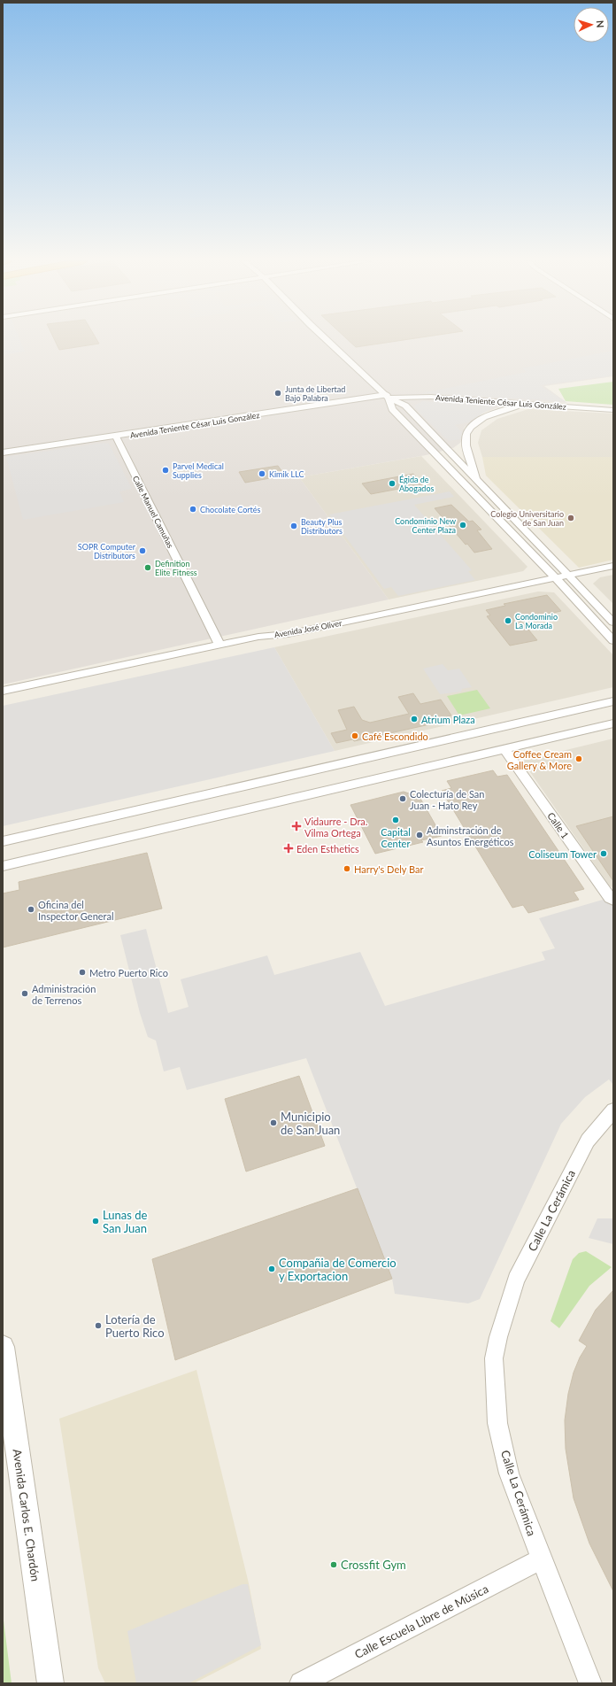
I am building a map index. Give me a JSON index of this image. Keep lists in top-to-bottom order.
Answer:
{
  "streets": {
    "street": [
      "Avenida Teniente César Luis González",
      "Calle Manuel Camuñas",
      "Avenida José Oliver",
      "Calle 1",
      "Calle La Cerámica",
      "Avenida Carlos E. Chardón",
      "Calle Escuela Libre de Música"
    ]
  },
  "crossings": [
    ["Avenida Teniente César Luis González", "Calle Manuel Camuñas"],
    ["Calle Manuel Camuñas", "Avenida José Oliver"],
    ["Calle La Cerámica", "Calle Escuela Libre de Música"]
  ],
  "places": {
    "other": [
      "Junta de Libertad Bajo Palabra",
      "Parvel Medical Supplies",
      "Kimik LLC",
      "Égida de Abogados",
      "Chocolate Cortés",
      "Colegio Universitario de San Juan",
      "Condominio New Center Plaza",
      "Beauty Plus Distributors",
      "SOPR Computer Distributors",
      "Definition Elite Fitness",
      "Condominio La Morada",
      "Atrium Plaza",
      "Café Escondido",
      "Coffee Cream Gallery & More",
      "Colecturía de San Juan - Hato Rey",
      "Capital Center",
      "Adminstración de Asuntos Energéticos",
      "Coliseum Tower",
      "Harry's Dely Bar",
      "Oficina del Inspector General",
      "Metro Puerto Rico",
      "Administración de Terrenos",
      "Municipio de San Juan",
      "Lunas de San Juan",
      "Compañia de Comercio y Exportacion",
      "Lotería de Puerto Rico",
      "Crossfit Gym"
    ],
    "health": ["Vidaurre - Dra. Vilma Ortega", "Eden Esthetics"]
  },
  "north": "right"
}
